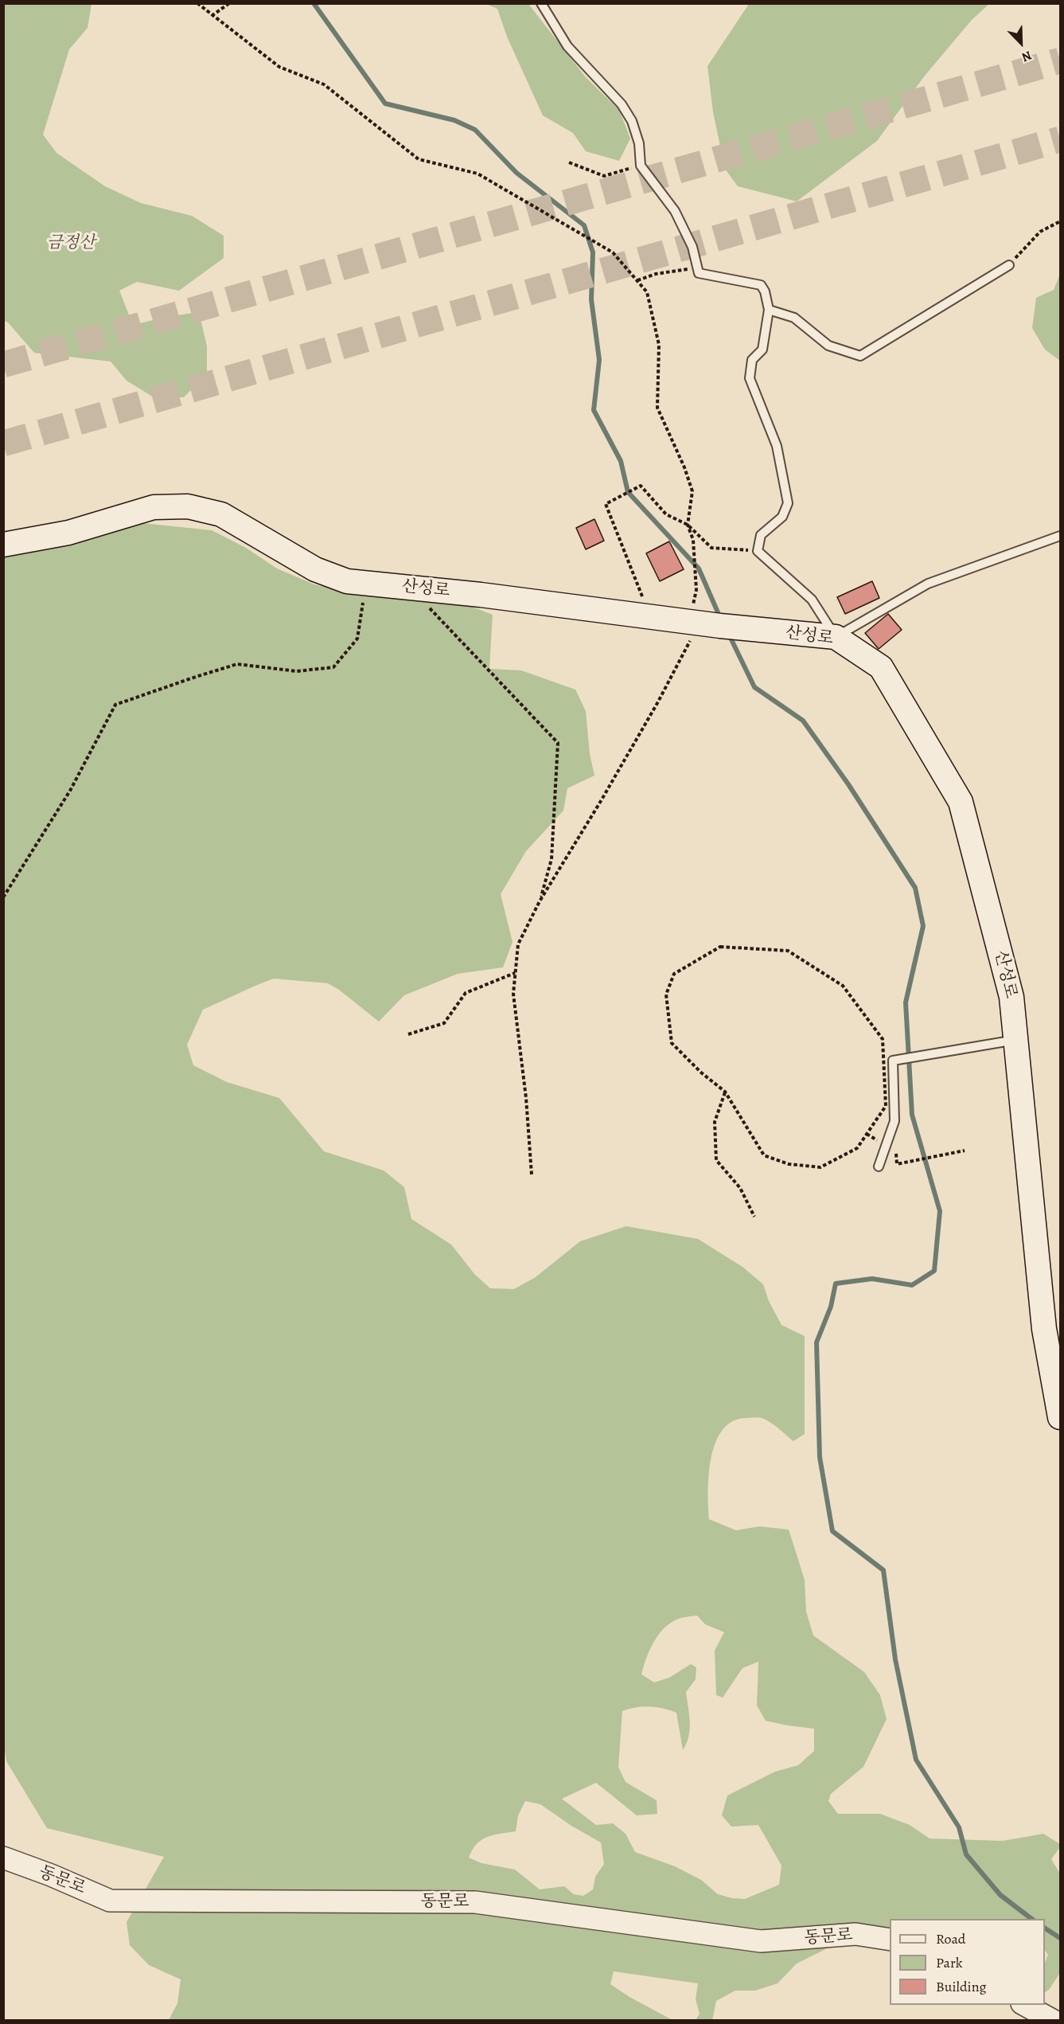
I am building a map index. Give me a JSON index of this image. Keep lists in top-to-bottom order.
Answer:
{
  "streets": {
    "main road": ["산성로"],
    "street": ["동문로"]
  },
  "parks": ["금정산"],
  "legend": ["Road", "Park", "Building"],
  "north": "bottom right"
}
